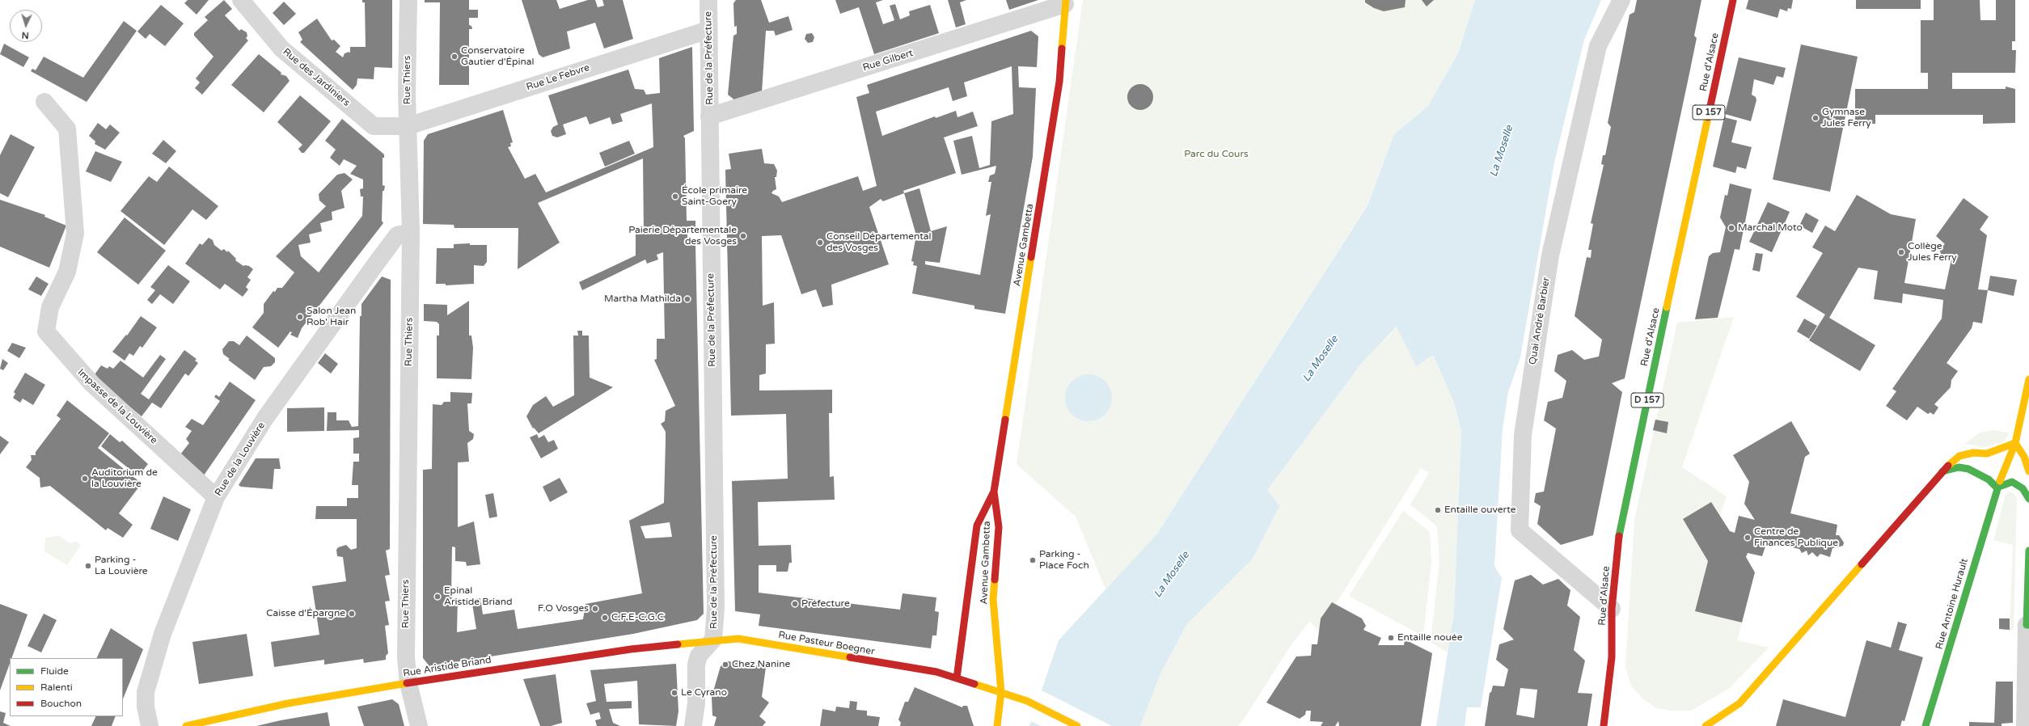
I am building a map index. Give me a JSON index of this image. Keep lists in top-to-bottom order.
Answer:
{
  "streets": {
    "street": [
      "Rue de la Préfecture",
      "Rue Gilbert",
      "Rue d'Alsace",
      "Rue des Jardiniers",
      "Rue Le Febvre",
      "Rue Thiers",
      "D 157",
      "Avenue Gambetta",
      "Quai André Barbier",
      "Impasse de la Louvière",
      "Rue de la Louvière",
      "Rue Antoine Hurault",
      "Rue Pasteur Boegner",
      "Rue Aristide Briand"
    ]
  },
  "crossings": [
    ["Rue de la Préfecture", "Rue Gilbert"],
    ["Rue de la Préfecture", "Rue Le Febvre"],
    ["Rue de la Préfecture", "Rue Pasteur Boegner"],
    ["Rue de la Préfecture", "Rue Aristide Briand"],
    ["Rue Gilbert", "Avenue Gambetta"],
    ["Rue d'Alsace", "Quai André Barbier"],
    ["Rue des Jardiniers", "Rue Le Febvre"],
    ["Rue des Jardiniers", "Rue Thiers"],
    ["Rue Le Febvre", "Rue Thiers"],
    ["Rue Thiers", "Rue de la Louvière"],
    ["Rue Thiers", "Rue Aristide Briand"],
    ["Avenue Gambetta", "Rue Pasteur Boegner"],
    ["Impasse de la Louvière", "Rue de la Louvière"],
    ["Rue Pasteur Boegner", "Rue Aristide Briand"]
  ],
  "water": ["La Moselle"],
  "parks": ["Parc du Cours"],
  "places": [
    "Conservatoire Gautier d'Épinal",
    "Gymnase Jules Ferry",
    "École primaire Saint-Goery",
    "Marchal Moto",
    "Paierie Départementale des Vosges",
    "Conseil Départemental des Vosges",
    "Collège Jules Ferry",
    "Martha Mathilda",
    "Salon Jean Rob' Hair",
    "Auditorium de la Louvière",
    "Entaille ouverte",
    "Centre de Finances Publique",
    "Parking - Place Foch",
    "Parking - La Louvière",
    "Epinal Aristide Briand",
    "Préfecture",
    "F.O Vosges",
    "Caisse d'Épargne",
    "C.F.E-C.G.C",
    "Entaille nouée",
    "Chez Nanine",
    "Le Cyrano"
  ],
  "legend": ["Fluide", "Ralenti", "Bouchon"],
  "north": "bottom"
}
